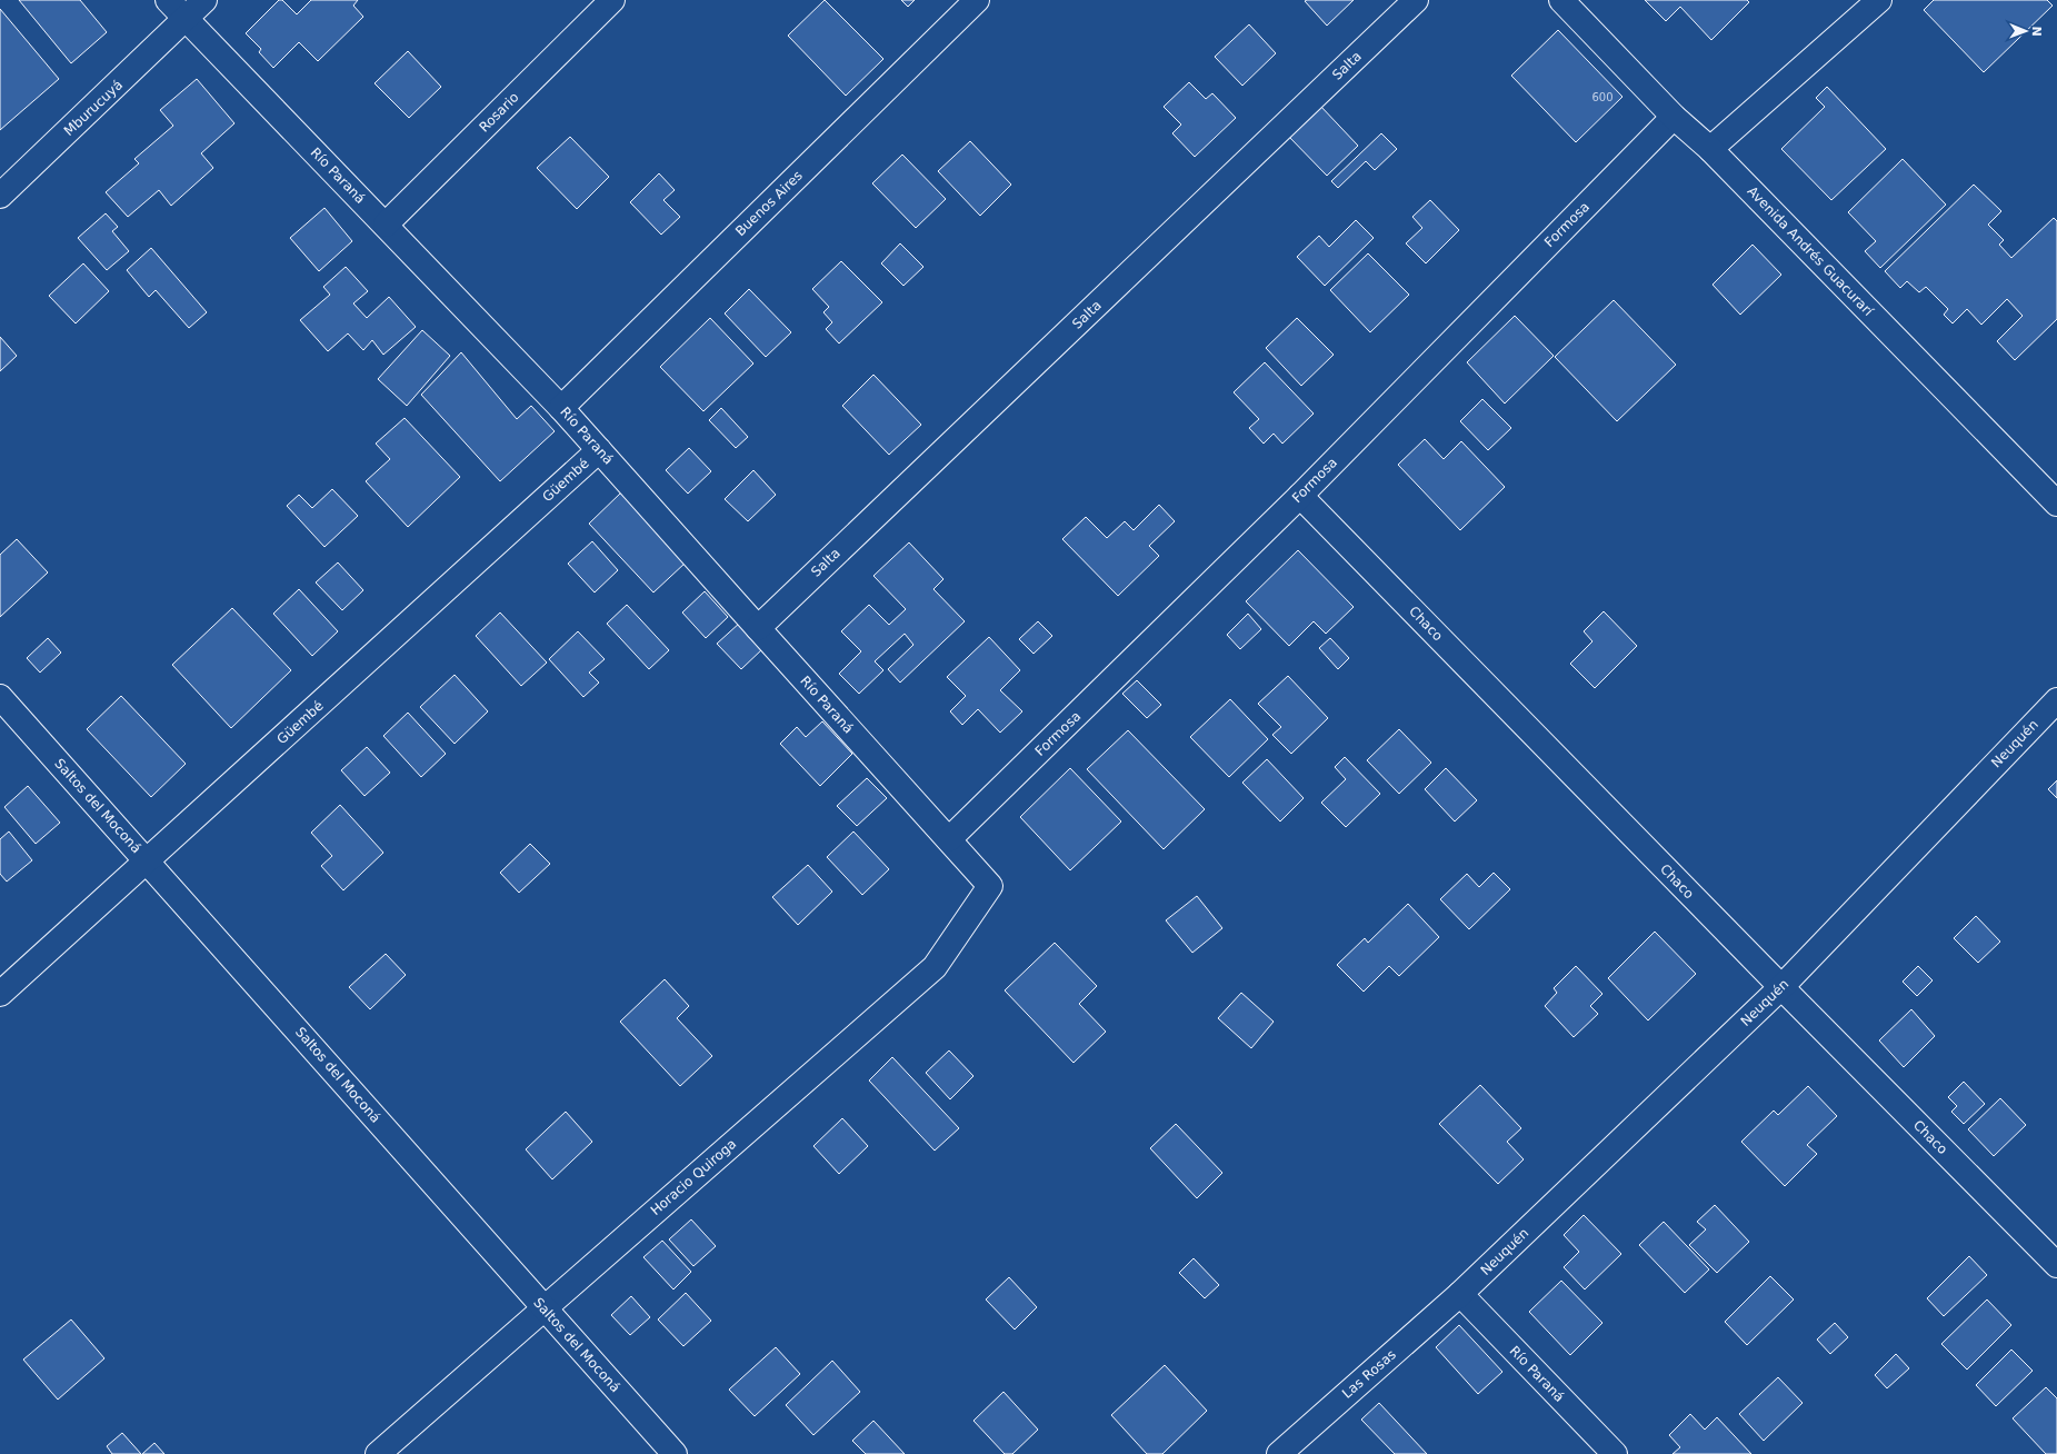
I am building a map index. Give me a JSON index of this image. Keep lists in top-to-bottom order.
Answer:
{
  "streets": {
    "street": [
      "Salta",
      "Mburucuyá",
      "Rosario",
      "Río Paraná",
      "Buenos Aires",
      "Formosa",
      "Avenida Andrés Guacurarí",
      "Güembé",
      "Chaco",
      "Neuquén",
      "Saltos del Moconá",
      "Horacio Quiroga",
      "Las Rosas"
    ]
  },
  "crossings": [
    ["Salta", "Río Paraná"],
    ["Mburucuyá", "Río Paraná"],
    ["Rosario", "Río Paraná"],
    ["Río Paraná", "Buenos Aires"],
    ["Río Paraná", "Formosa"],
    ["Río Paraná", "Güembé"],
    ["Río Paraná", "Neuquén"],
    ["Río Paraná", "Horacio Quiroga"],
    ["Río Paraná", "Las Rosas"],
    ["Formosa", "Avenida Andrés Guacurarí"],
    ["Formosa", "Chaco"],
    ["Güembé", "Saltos del Moconá"],
    ["Chaco", "Neuquén"],
    ["Neuquén", "Las Rosas"],
    ["Saltos del Moconá", "Horacio Quiroga"]
  ],
  "house_numbers": ["600"],
  "north": "right"
}
